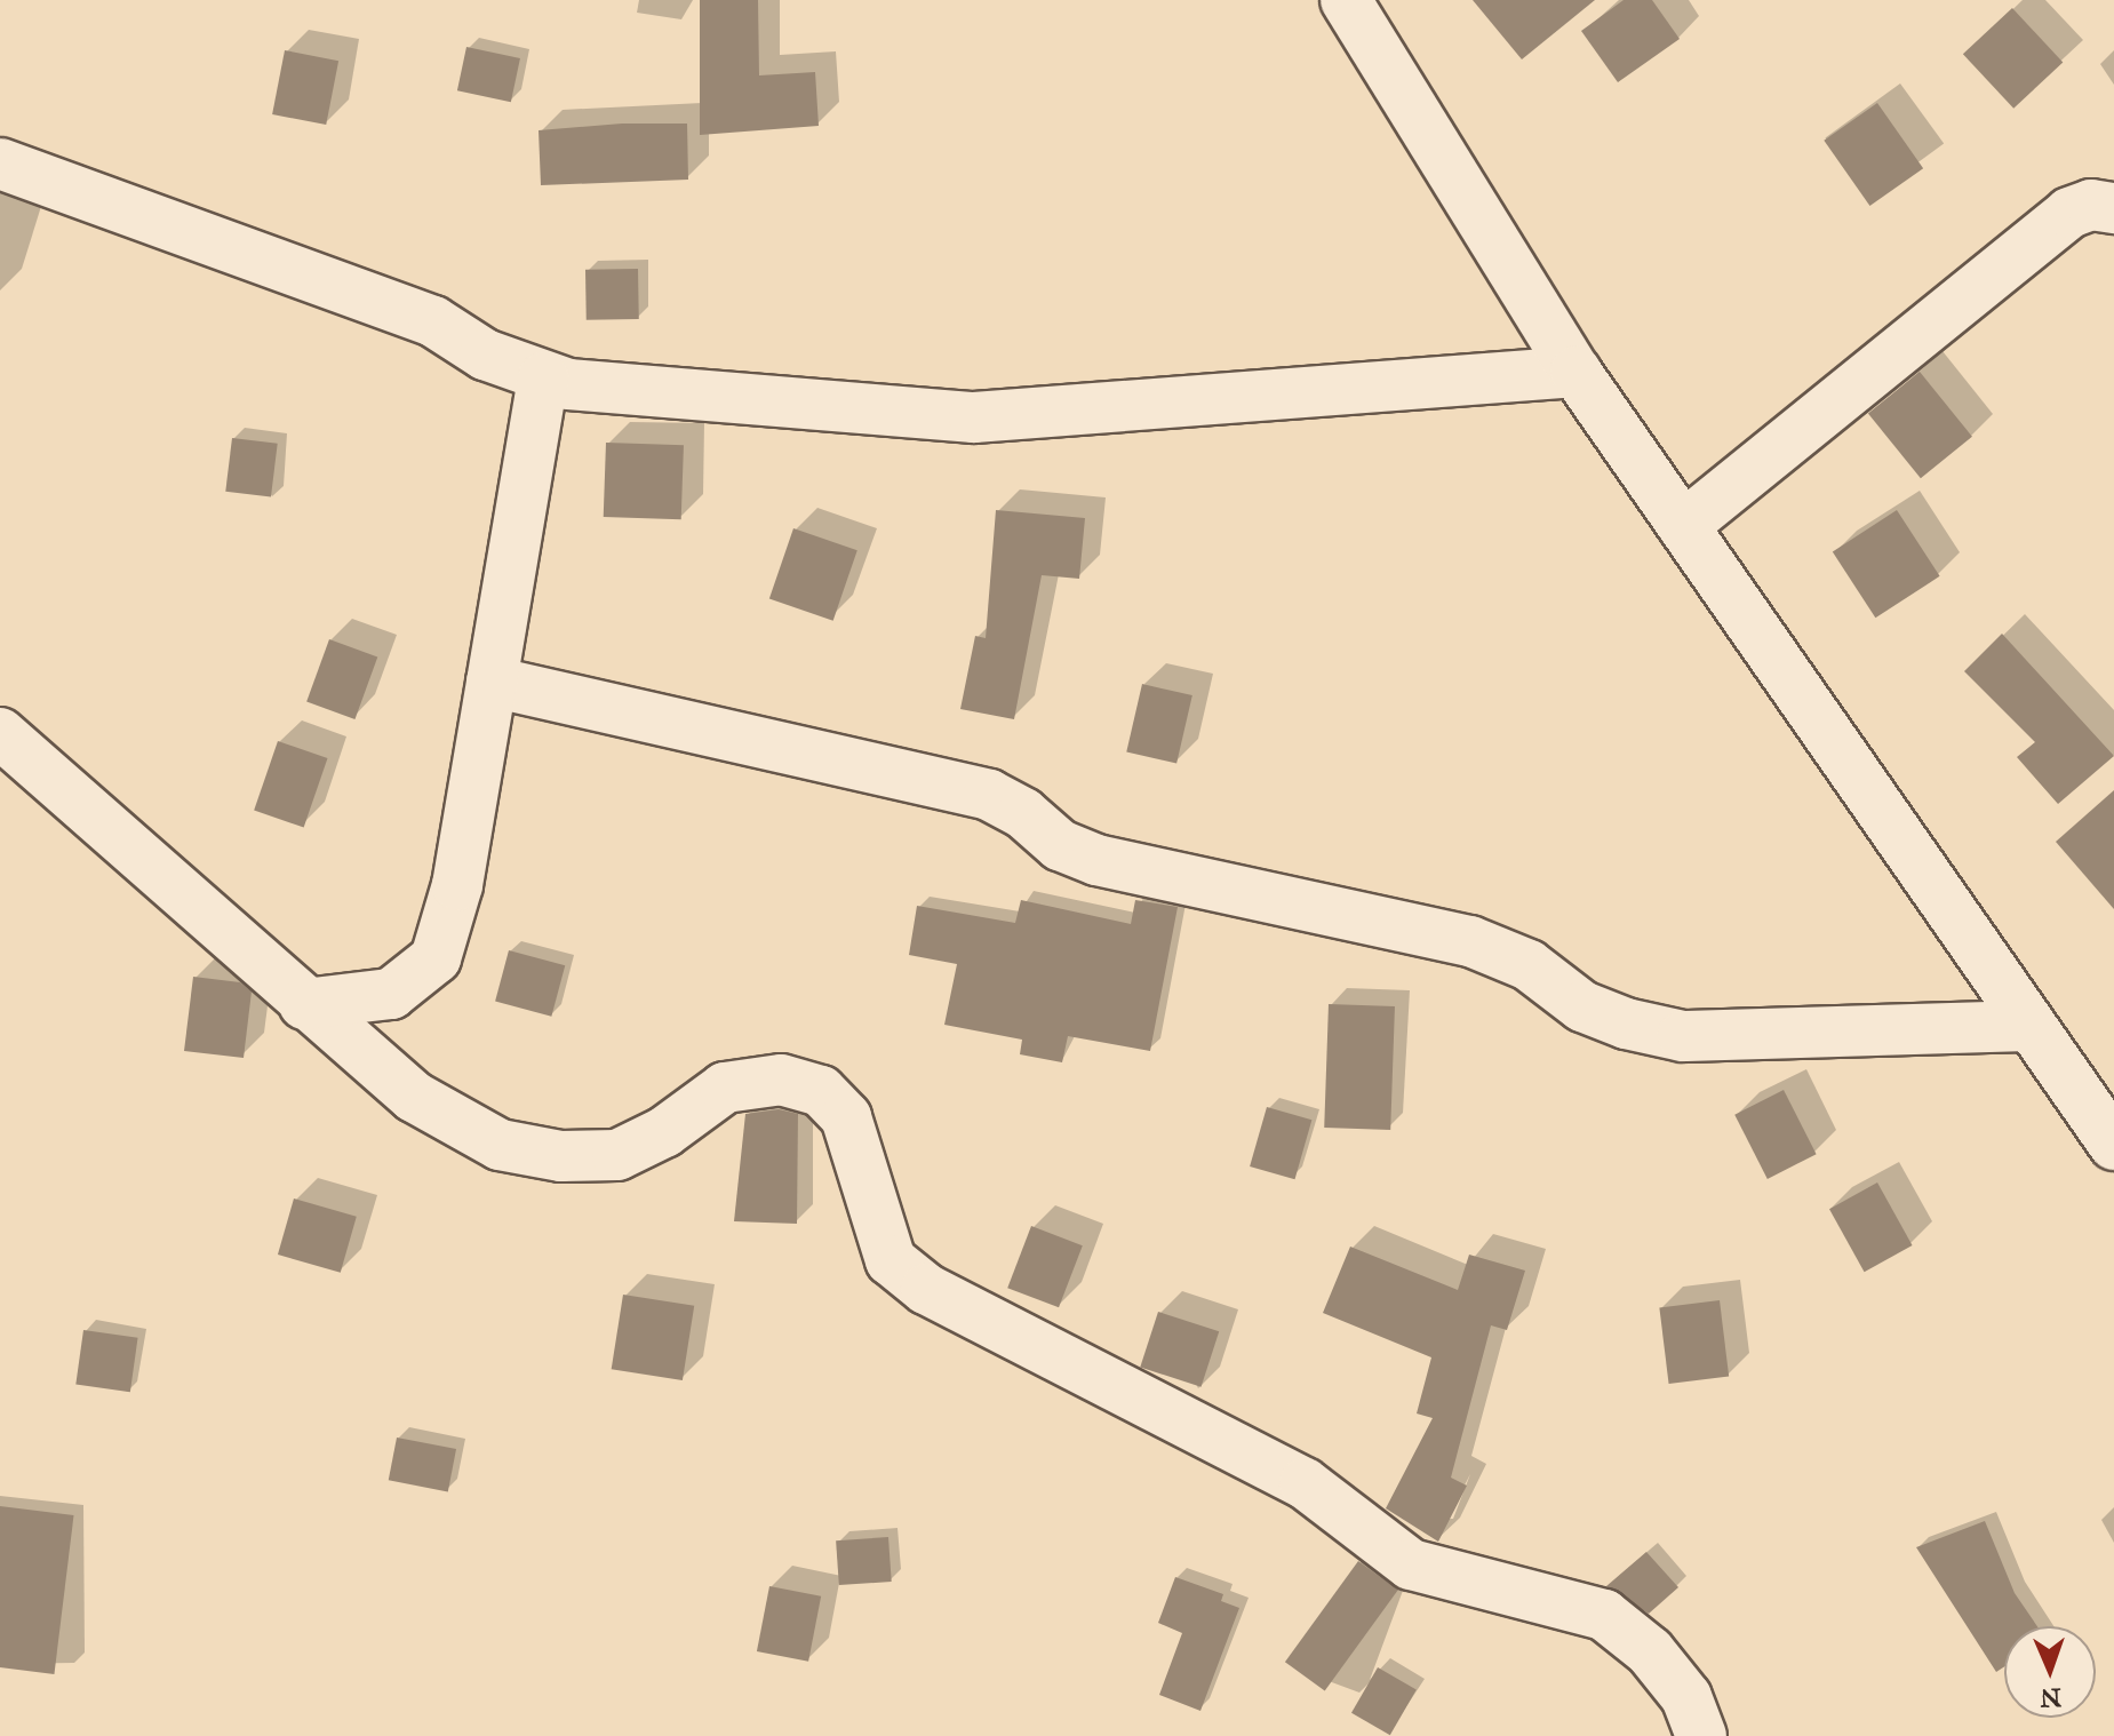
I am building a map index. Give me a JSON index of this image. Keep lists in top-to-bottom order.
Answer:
{
  "north": "bottom"
}
